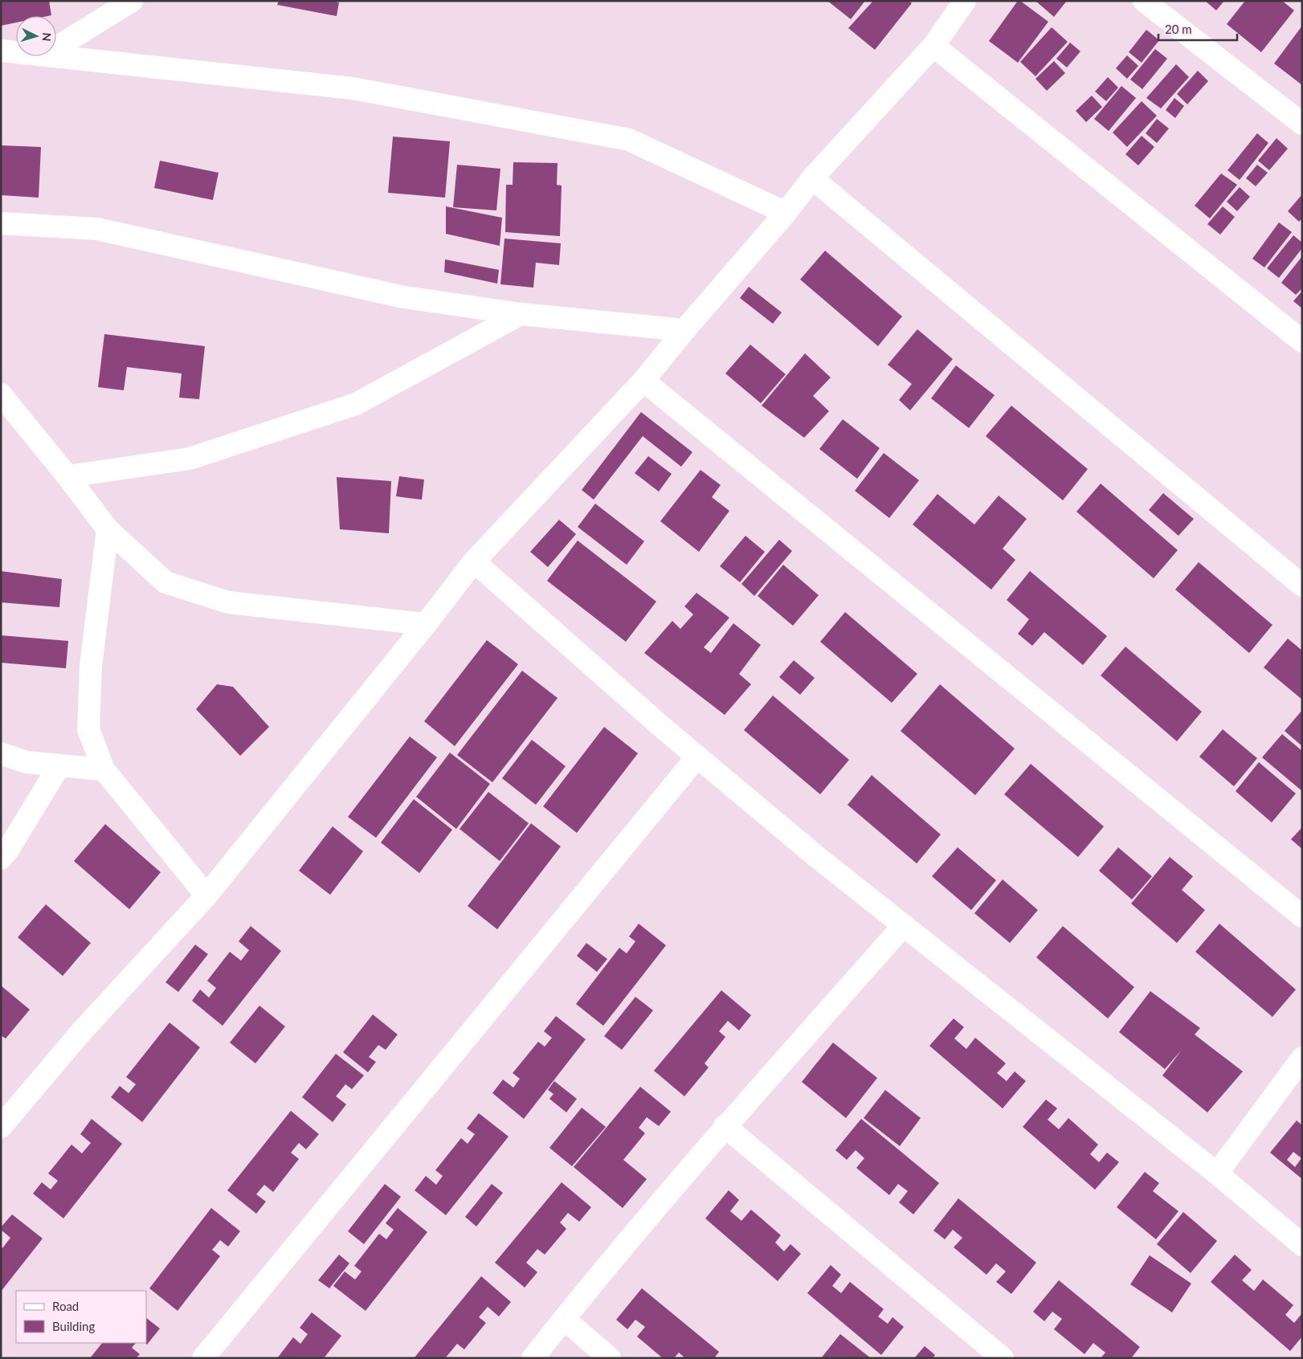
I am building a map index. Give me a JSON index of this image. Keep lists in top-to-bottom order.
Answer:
{
  "legend": ["Road", "Building"],
  "scale_bar": "20 m",
  "north": "right"
}
